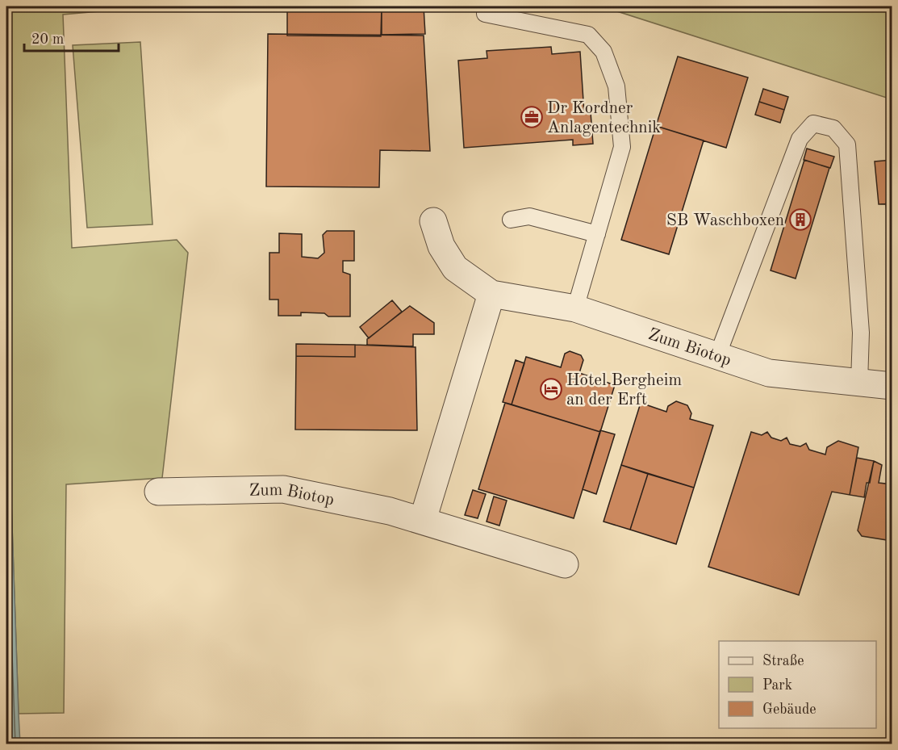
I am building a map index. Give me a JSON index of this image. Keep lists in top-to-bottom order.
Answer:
{
  "streets": {
    "street": ["Zum Biotop"]
  },
  "places": {
    "office": ["Dr Kordner Anlagentechnik"],
    "building": ["SB Waschboxen"],
    "hotel": ["Hotel Bergheim an der Erft"]
  },
  "legend": ["Straße", "Park", "Gebäude"],
  "scale_bar": "20 m"
}
